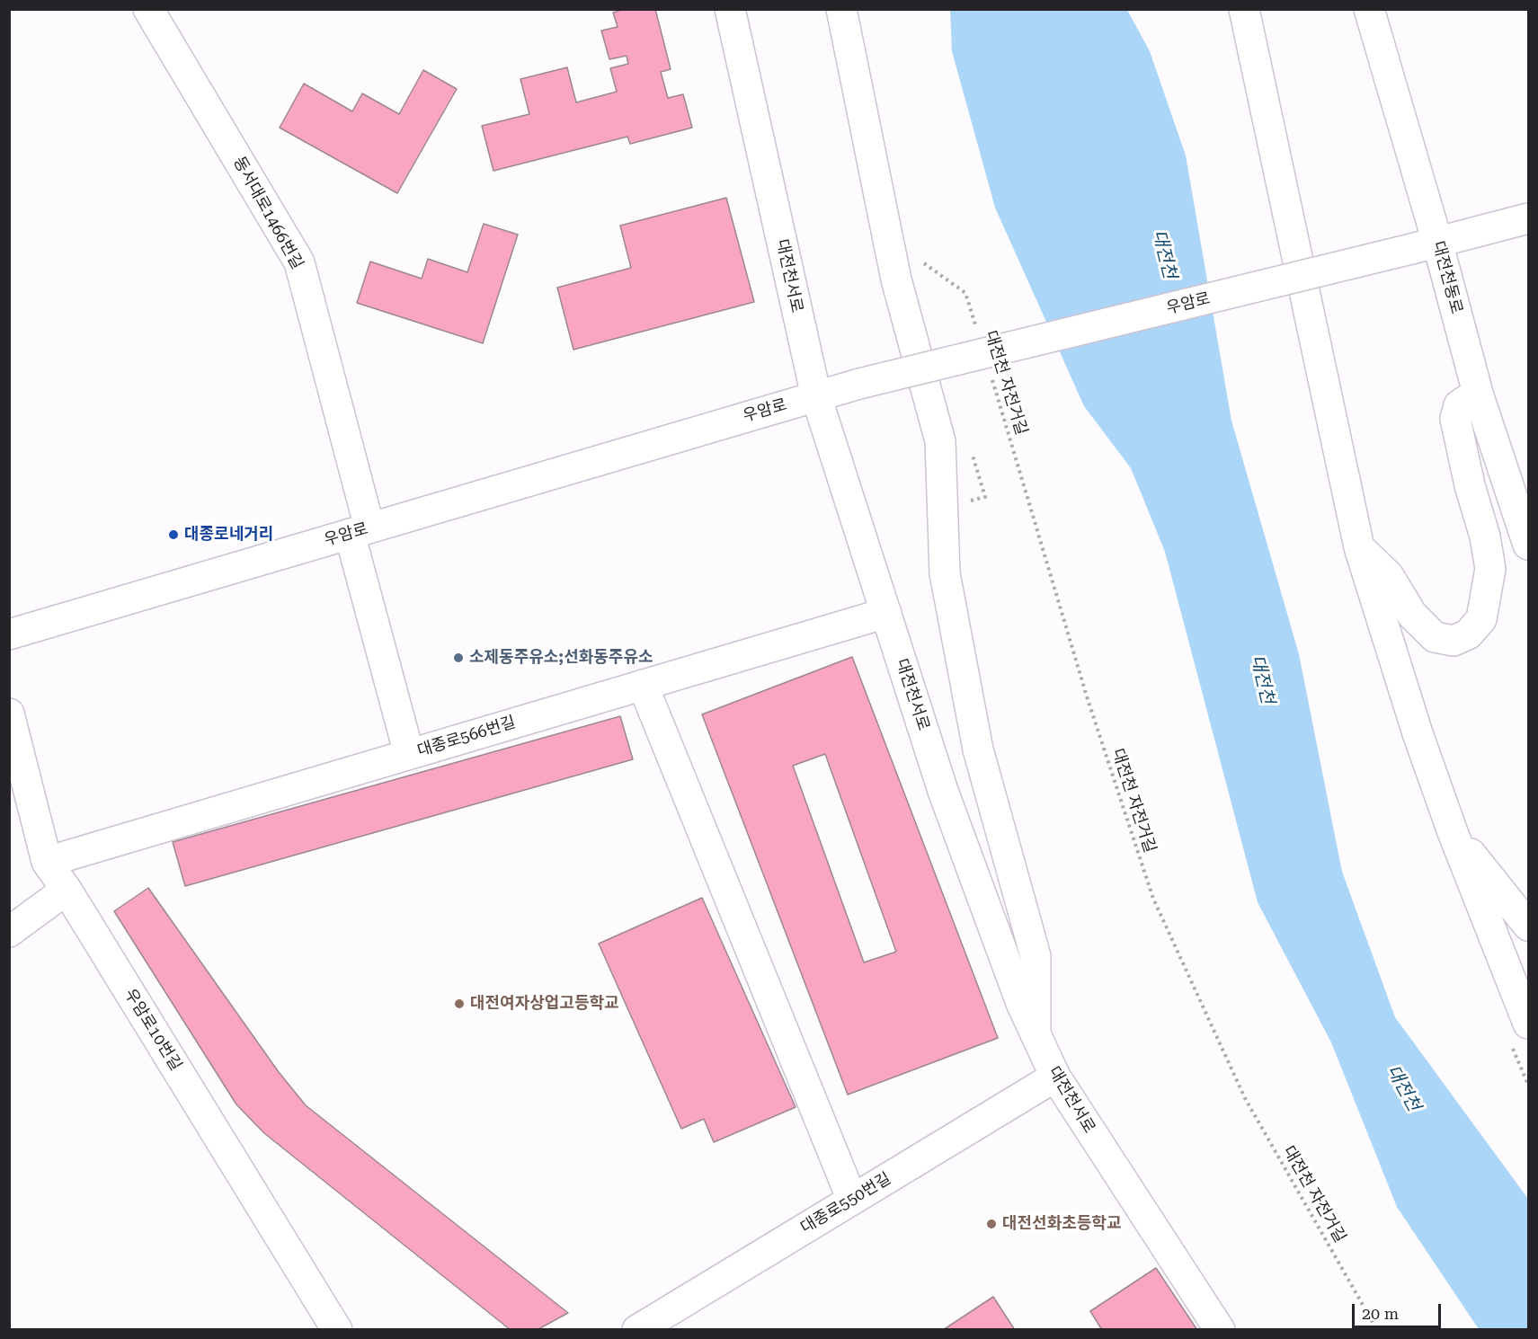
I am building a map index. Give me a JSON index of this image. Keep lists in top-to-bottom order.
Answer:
{
  "streets": {
    "street": [
      "동서대로1466번길",
      "대전천서로",
      "대전천동로",
      "우암로",
      "대종로566번길",
      "우암로10번길",
      "대종로550번길"
    ],
    "path": ["대전천 자전거길"]
  },
  "crossings": [
    ["동서대로1466번길", "우암로"],
    ["동서대로1466번길", "대종로566번길"],
    ["대전천서로", "우암로"],
    ["대전천서로", "대종로566번길"],
    ["대전천서로", "대종로550번길"],
    ["대전천동로", "우암로"],
    ["대종로566번길", "우암로10번길"]
  ],
  "water": ["대전천"],
  "places": [
    "대종로네거리",
    "소제동주유소;선화동주유소",
    "대전여자상업고등학교",
    "대전선화초등학교"
  ],
  "scale_bar": "20 m"
}
